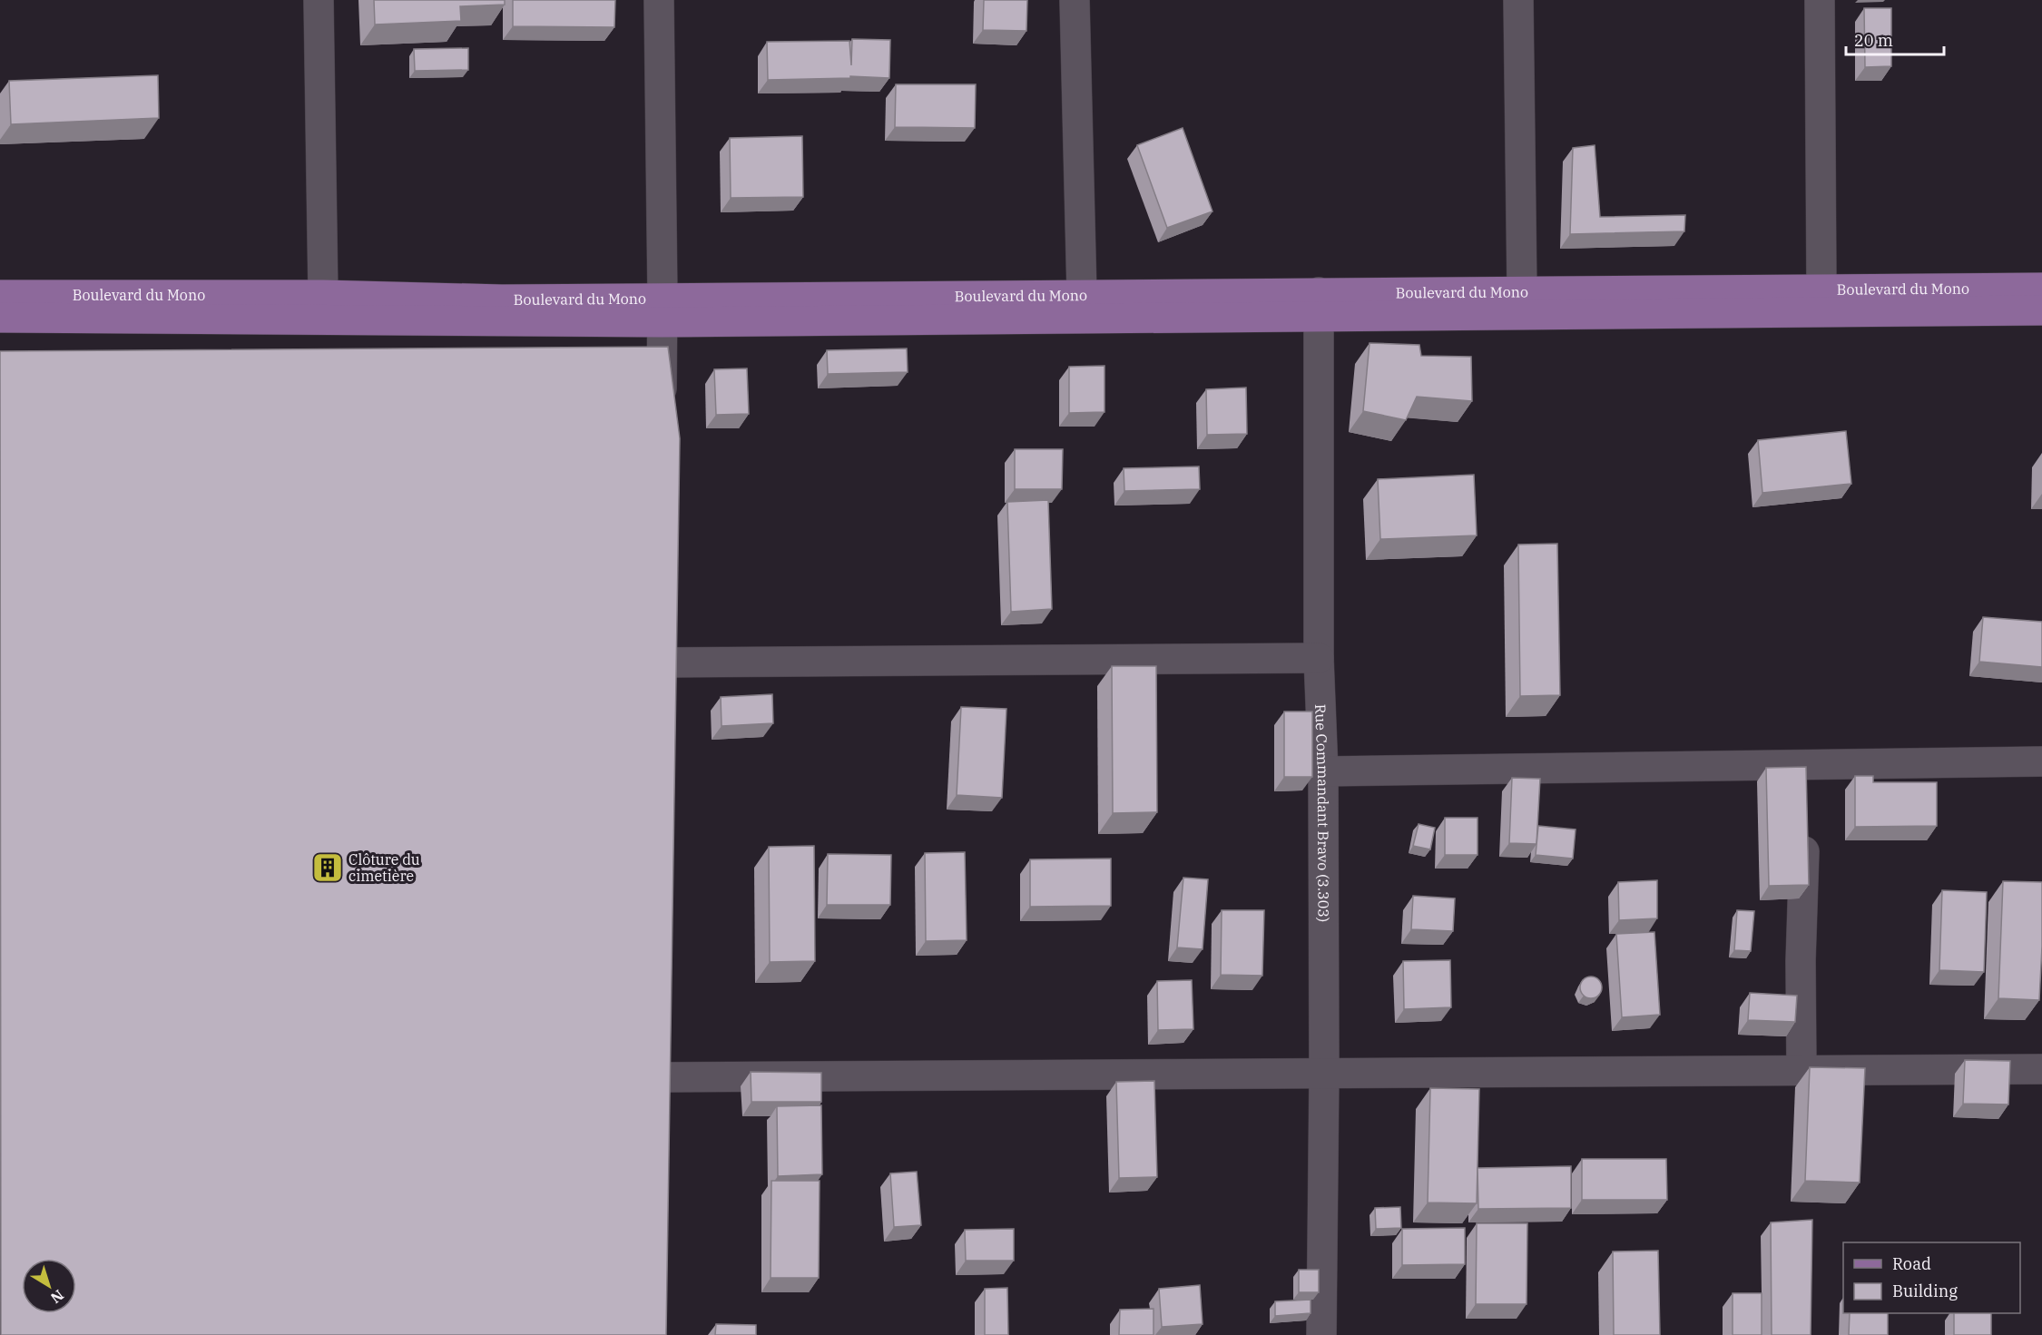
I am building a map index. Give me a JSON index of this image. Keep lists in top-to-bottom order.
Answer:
{
  "streets": {
    "main road": ["Boulevard du Mono"],
    "street": ["Rue Commandant Bravo (3.303)"]
  },
  "crossings": [
    ["Boulevard du Mono", "Rue Commandant Bravo (3.303)"]
  ],
  "places": {
    "building": ["Clôture du cimetière"]
  },
  "legend": ["Road", "Building"],
  "scale_bar": "20 m",
  "north": "bottom right"
}
